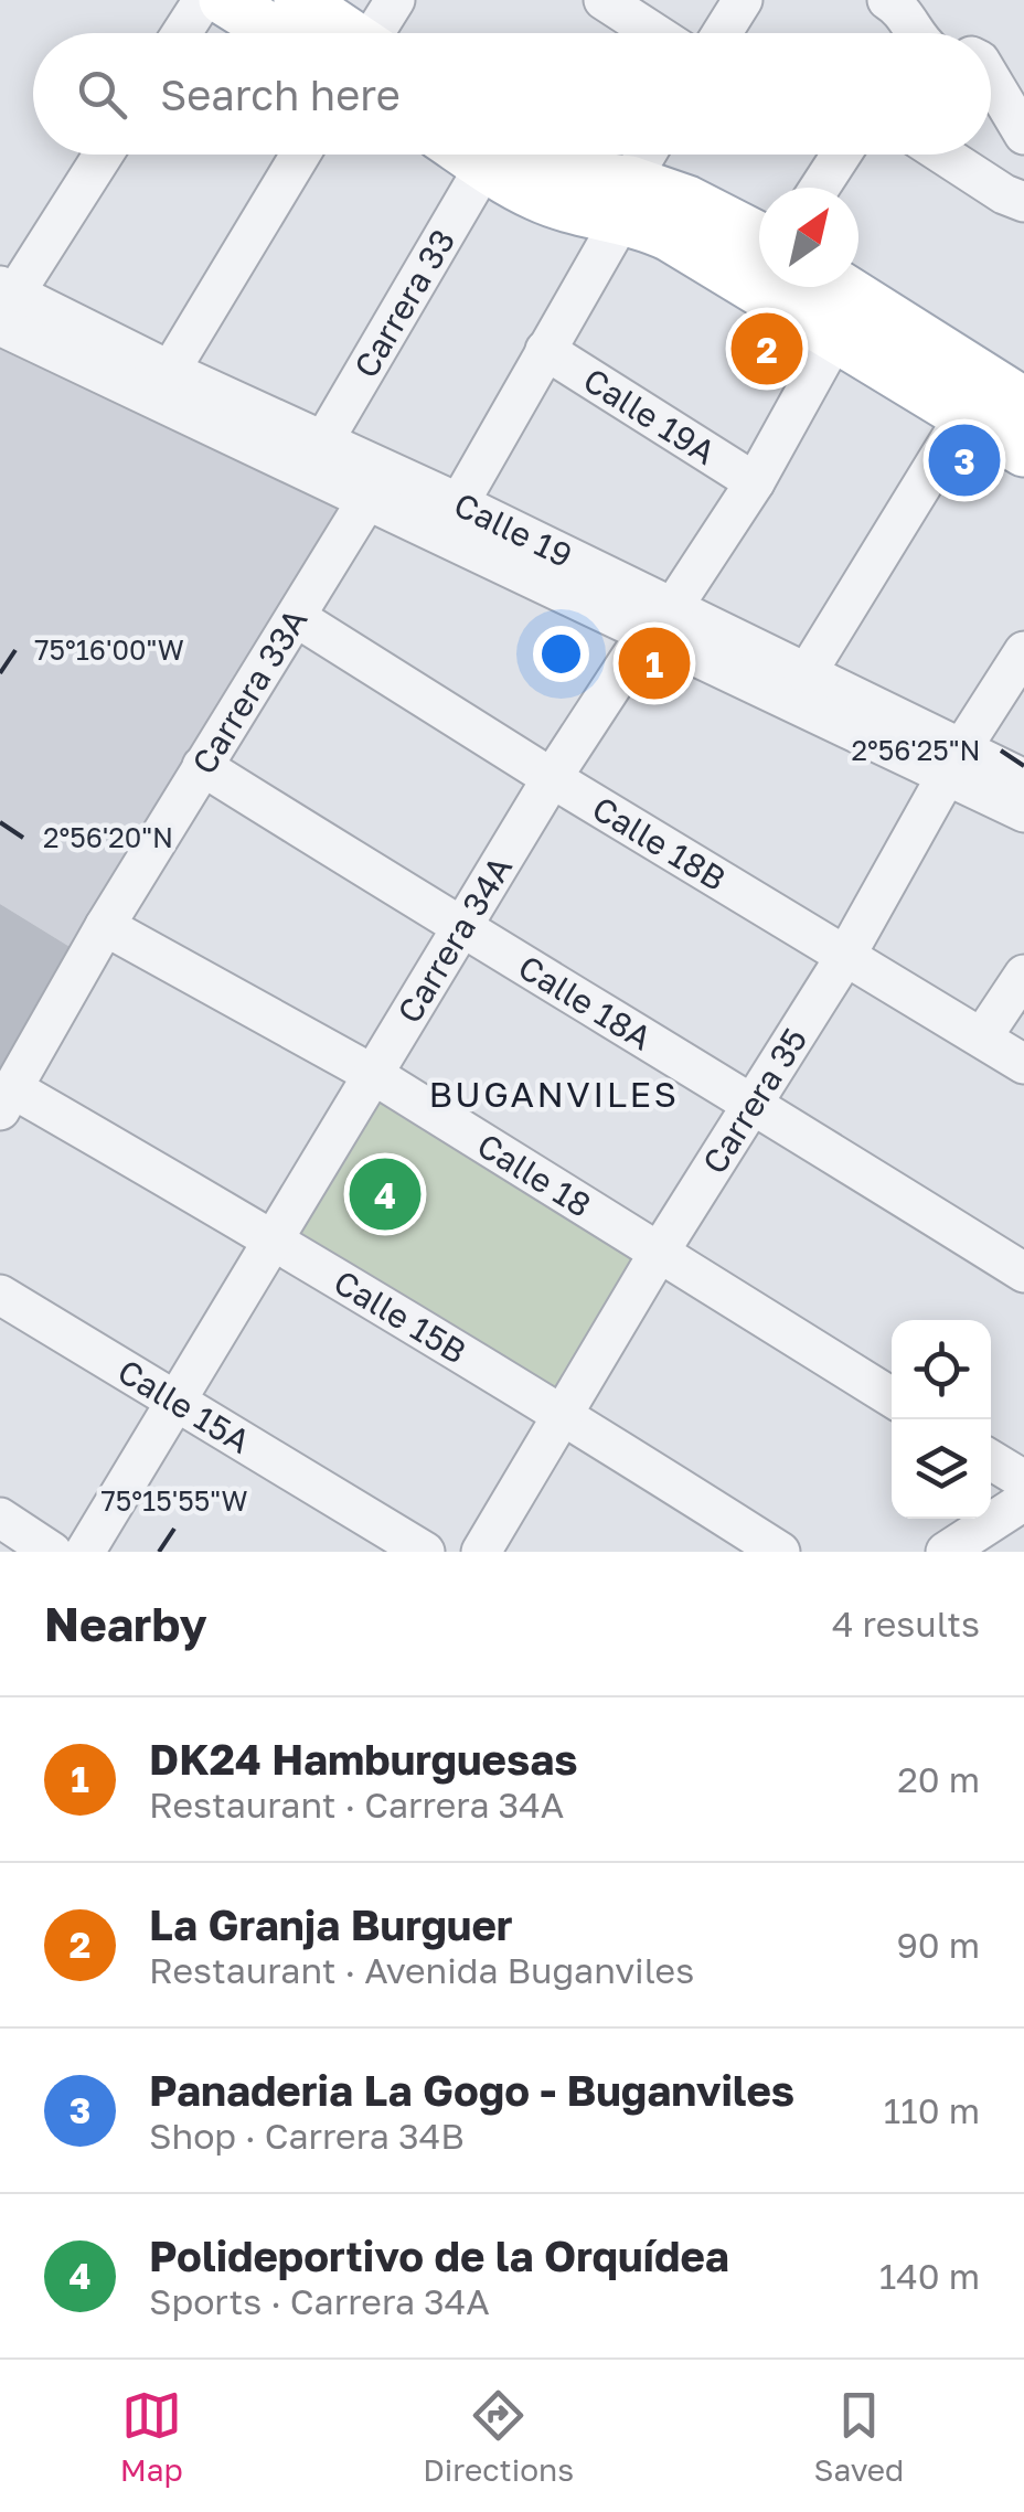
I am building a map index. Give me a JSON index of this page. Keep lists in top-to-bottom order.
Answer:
{
  "streets": {
    "street": [
      "Carrera 33",
      "Calle 19A",
      "Calle 19",
      "Carrera 33A",
      "Calle 18B",
      "Carrera 34A",
      "Calle 18A",
      "Carrera 35",
      "Calle 18",
      "Calle 15B",
      "Calle 15A"
    ]
  },
  "crossings": [
    ["Carrera 33", "Calle 19"],
    ["Calle 19A", "Carrera 34A"],
    ["Calle 19", "Carrera 33A"],
    ["Calle 19", "Carrera 34A"],
    ["Calle 19", "Carrera 35"],
    ["Carrera 33A", "Calle 18B"],
    ["Carrera 33A", "Calle 18A"],
    ["Carrera 33A", "Calle 18"],
    ["Carrera 33A", "Calle 15B"],
    ["Calle 18B", "Carrera 34A"],
    ["Calle 18B", "Carrera 35"],
    ["Carrera 34A", "Calle 18A"],
    ["Carrera 34A", "Calle 18"],
    ["Carrera 34A", "Calle 15B"],
    ["Carrera 34A", "Calle 15A"],
    ["Calle 18A", "Carrera 35"],
    ["Carrera 35", "Calle 18"],
    ["Carrera 35", "Calle 15B"]
  ],
  "districts": ["BUGANVILES"],
  "north": "top right",
  "page": {
    "search": "Search here",
    "pins": [
      "2",
      "3",
      "1",
      "4"
    ],
    "heading": ["Nearby", "4 results"],
    "list": [
      {
        "mark": "1",
        "name": "DK24 Hamburguesas",
        "note": "Restaurant · Carrera 34A",
        "value": "20 m"
      },
      {
        "mark": "2",
        "name": "La Granja Burguer",
        "note": "Restaurant · Avenida Buganviles",
        "value": "90 m"
      },
      {
        "mark": "3",
        "name": "Panaderia La Gogo - Buganviles",
        "note": "Shop · Carrera 34B",
        "value": "110 m"
      },
      {
        "mark": "4",
        "name": "Polideportivo de la Orquídea",
        "note": "Sports · Carrera 34A",
        "value": "140 m"
      }
    ],
    "nav": ["Map", "Directions", "Saved"]
  },
  "coordinates": [
    "75°16'00\"W",
    "2°56'25\"N",
    "2°56'20\"N",
    "75°15'55\"W"
  ]
}
